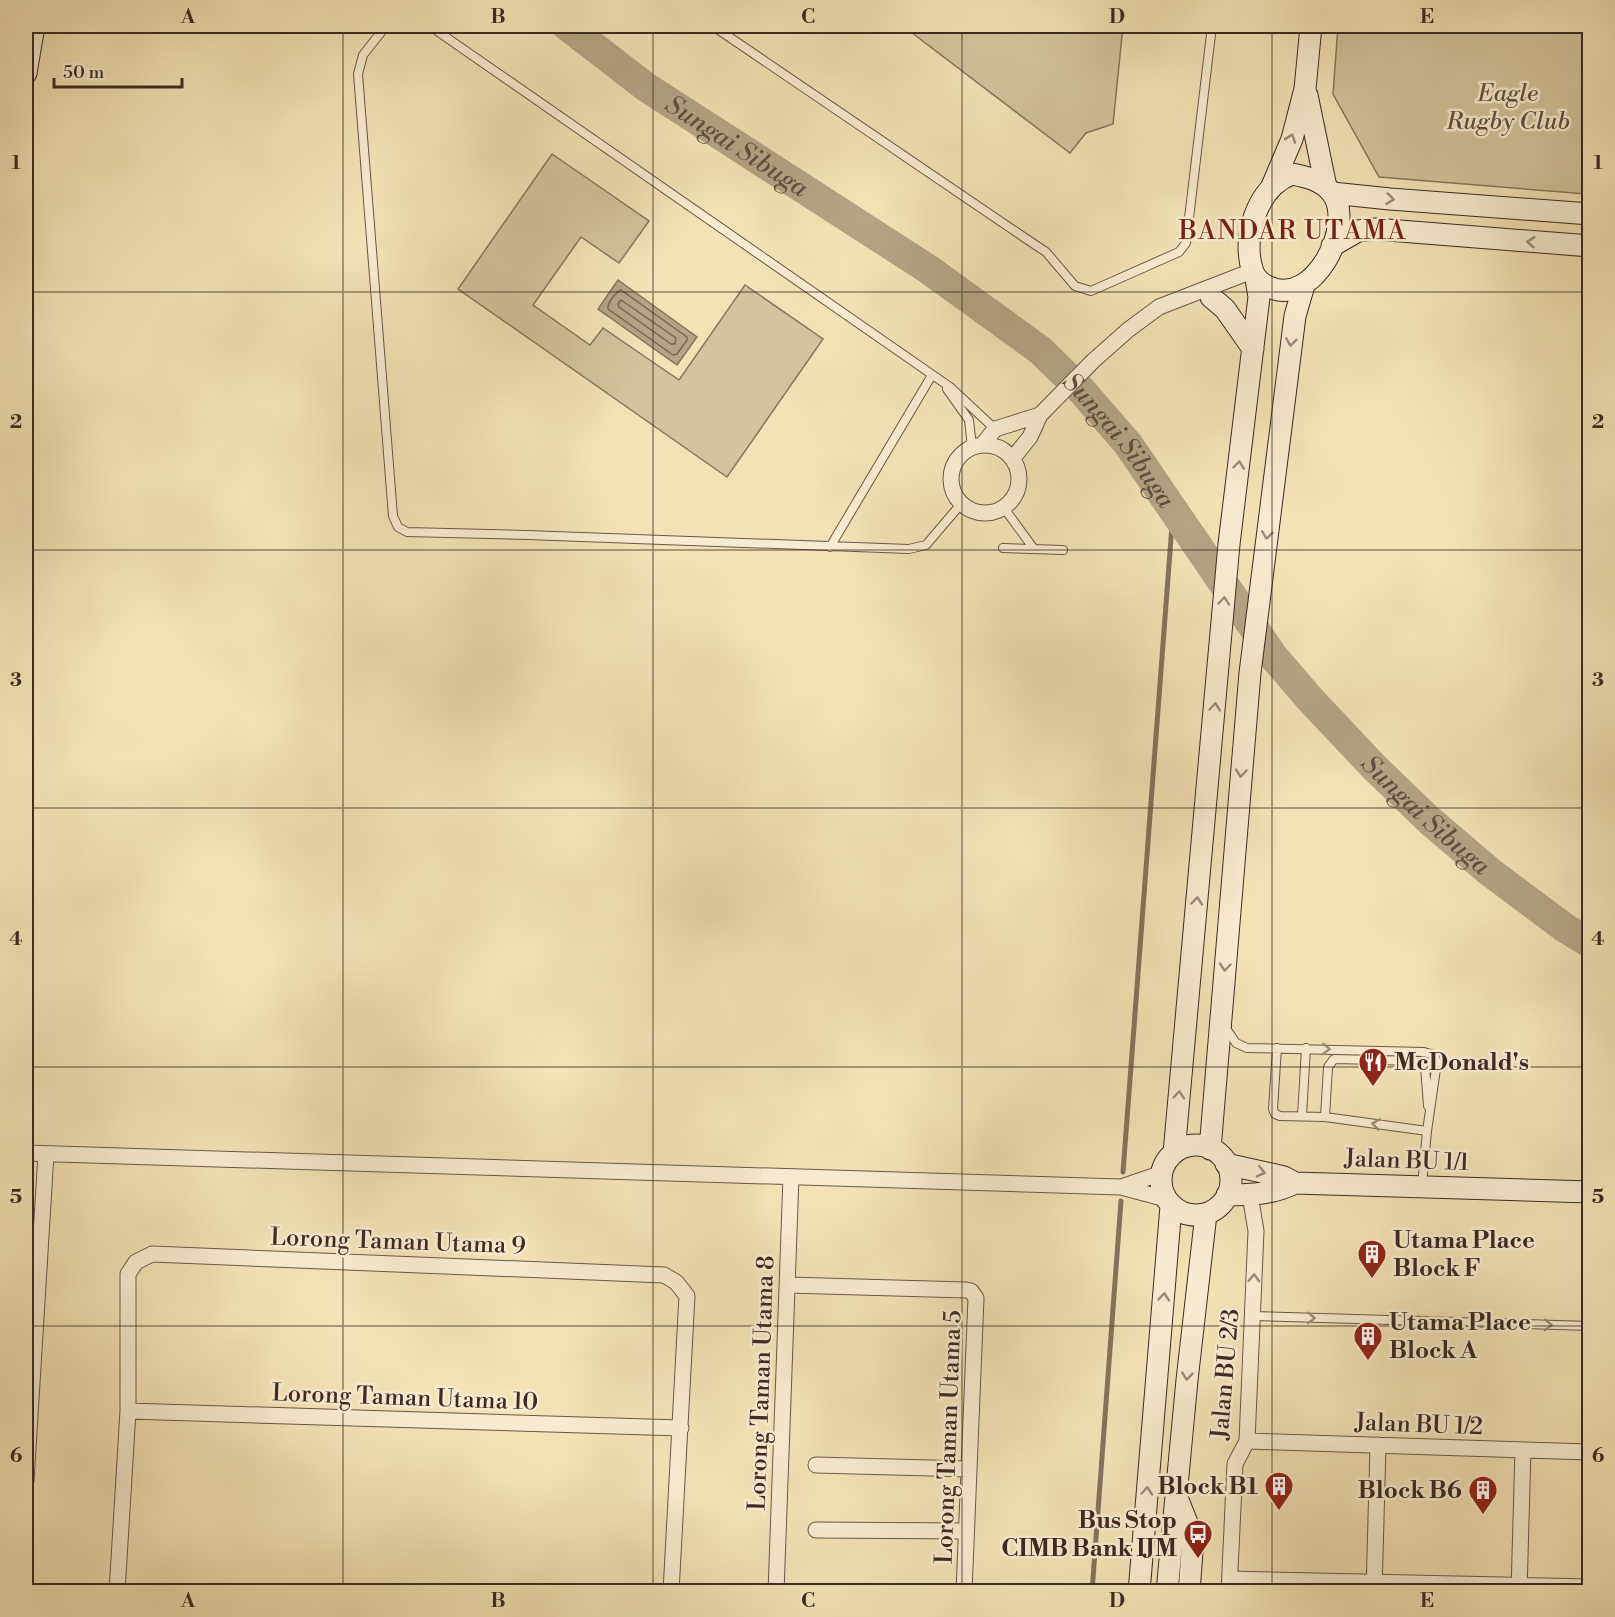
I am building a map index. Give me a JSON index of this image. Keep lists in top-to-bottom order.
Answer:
{
  "streets": {
    "street": [
      "Jalan BU 1/1",
      "Lorong Taman Utama 9",
      "Jalan BU 2/3",
      "Lorong Taman Utama 8",
      "Lorong Taman Utama 10",
      "Jalan BU 1/2",
      "Lorong Taman Utama 5"
    ]
  },
  "crossings": [
    ["Lorong Taman Utama 9", "Lorong Taman Utama 10"],
    ["Jalan BU 2/3", "Jalan BU 1/2"],
    ["Lorong Taman Utama 8", "Lorong Taman Utama 5"]
  ],
  "districts": ["BANDAR UTAMA"],
  "water": ["Sungai Sibuga"],
  "parks": ["Eagle Rugby Club"],
  "places": {
    "restaurant": ["McDonald's"],
    "building": [
      "Utama Place Block F",
      "Utama Place Block A",
      "Block B1",
      "Block B6"
    ],
    "bus stop": ["Bus Stop CIMB Bank IJM"]
  },
  "scale_bar": "50 m",
  "grid": {
    "columns": [
      "A",
      "B",
      "C",
      "D",
      "E"
    ],
    "rows": [
      "1",
      "2",
      "3",
      "4",
      "5",
      "6"
    ]
  }
}
